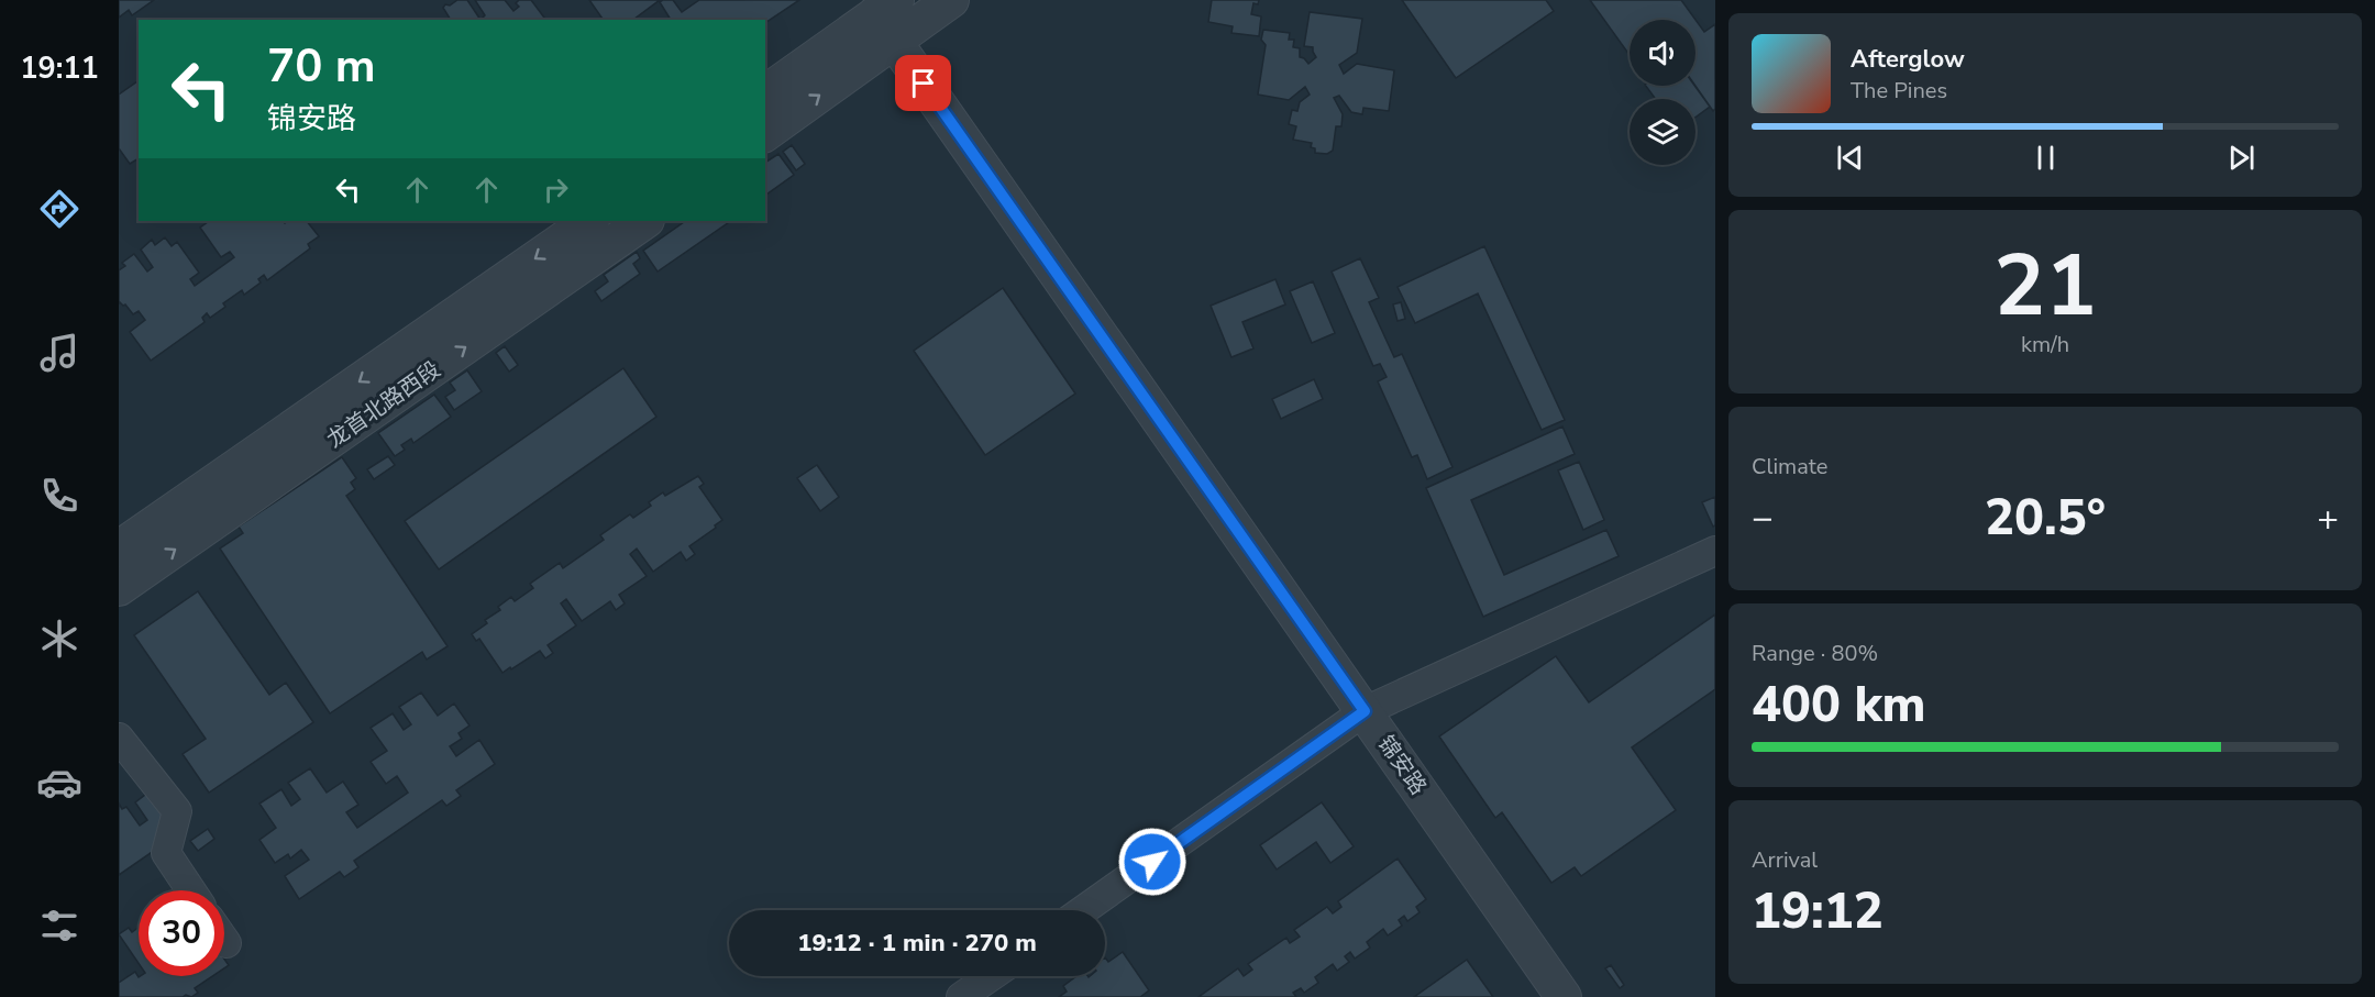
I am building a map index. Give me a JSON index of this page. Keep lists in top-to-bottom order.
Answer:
{
  "streets": {
    "street": ["龙首北路西段", "锦安路"]
  },
  "page": {
    "tabs": "19:11",
    "turn": ["70 m", "锦安路"],
    "song": ["Afterglow", "The Pines"],
    "tile": [
      ["21", "km/h"],
      "Climate",
      ["Range · 80%", "400 km"],
      ["Arrival", "19:12"]
    ],
    "heat": ["−", "20.5°", "+"],
    "limit": "30",
    "trip": "19:12 · 1 min · 270 m"
  }
}
